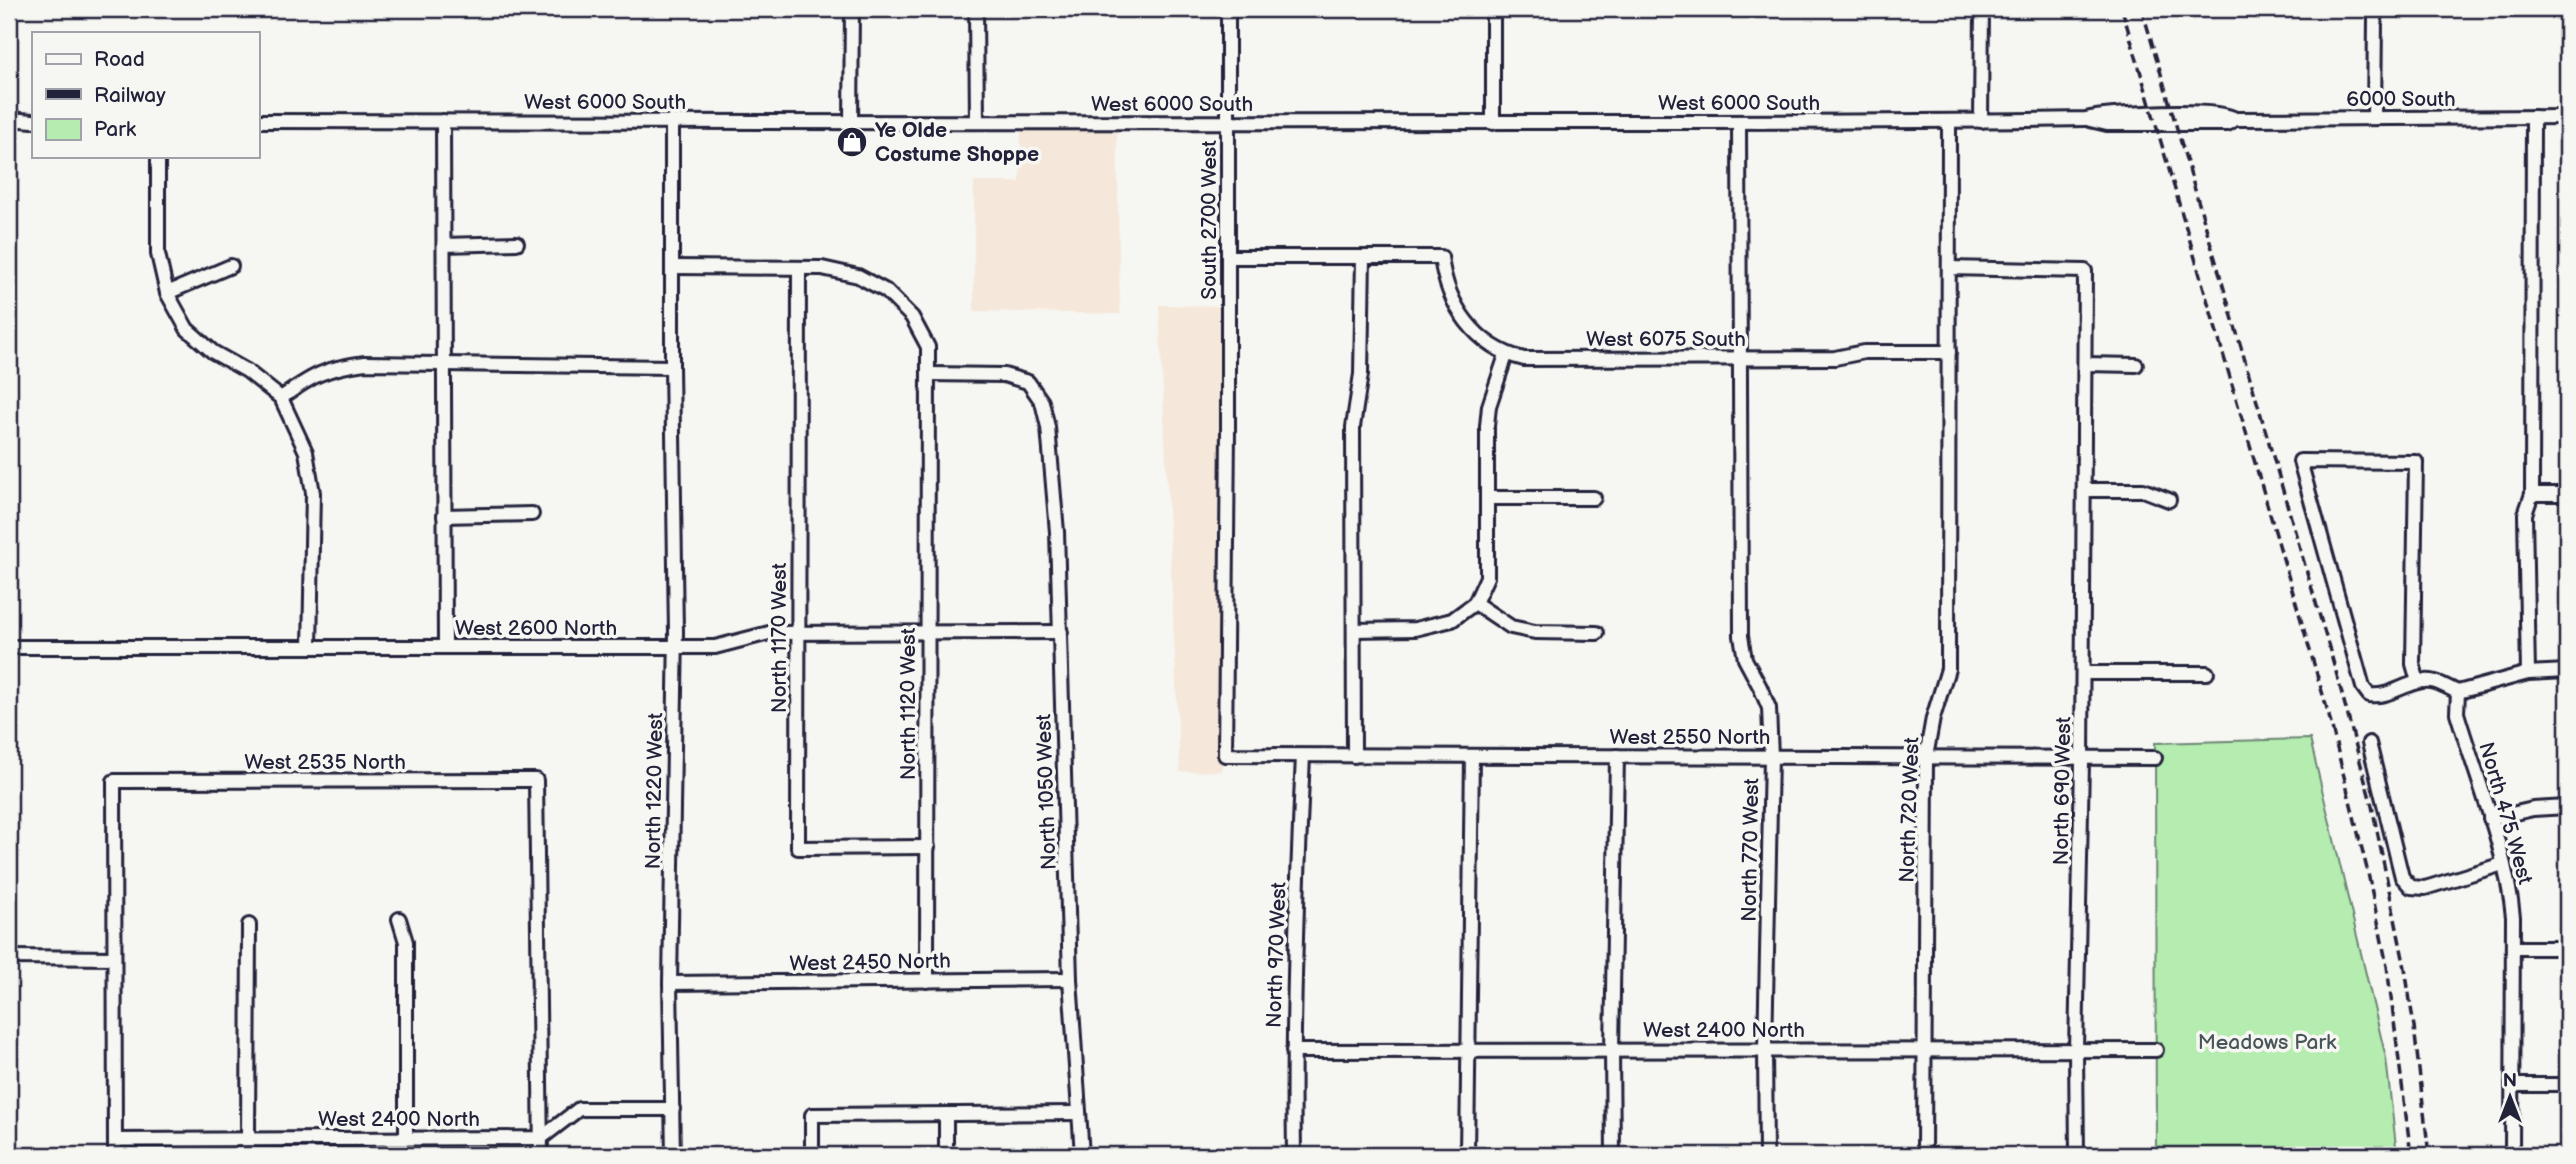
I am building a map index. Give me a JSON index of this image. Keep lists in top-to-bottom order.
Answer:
{
  "streets": {
    "street": [
      "6000 South",
      "West 6000 South",
      "South 2700 West",
      "West 6075 South",
      "West 2600 North",
      "North 1170 West",
      "North 1120 West",
      "West 2550 North",
      "West 2535 North",
      "North 1220 West",
      "North 690 West",
      "North 1050 West",
      "North 720 West",
      "North 475 West",
      "North 770 West",
      "North 970 West",
      "West 2450 North",
      "West 2400 North"
    ]
  },
  "crossings": [
    ["6000 South", "West 6000 South"],
    ["West 6000 South", "South 2700 West"],
    ["West 6000 South", "North 1220 West"],
    ["West 6000 South", "North 720 West"],
    ["West 6000 South", "North 770 West"],
    ["South 2700 West", "West 2550 North"],
    ["West 6075 South", "North 720 West"],
    ["West 6075 South", "North 770 West"],
    ["West 2600 North", "North 1170 West"],
    ["West 2600 North", "North 1120 West"],
    ["West 2600 North", "North 1220 West"],
    ["West 2600 North", "North 1050 West"],
    ["North 1170 West", "North 1120 West"],
    ["North 1120 West", "North 1050 West"],
    ["North 1120 West", "West 2450 North"],
    ["West 2550 North", "North 690 West"],
    ["West 2550 North", "North 720 West"],
    ["West 2550 North", "North 770 West"],
    ["West 2550 North", "North 970 West"],
    ["West 2535 North", "West 2400 North"],
    ["North 1220 West", "West 2450 North"],
    ["North 690 West", "North 720 West"],
    ["North 690 West", "West 2400 North"],
    ["North 1050 West", "West 2450 North"],
    ["North 720 West", "West 2400 North"],
    ["North 770 West", "West 2400 North"],
    ["North 970 West", "West 2400 North"]
  ],
  "parks": ["Meadows Park"],
  "places": {
    "shop": ["Ye Olde Costume Shoppe"]
  },
  "legend": ["Road", "Railway", "Park"],
  "north": "top"
}
